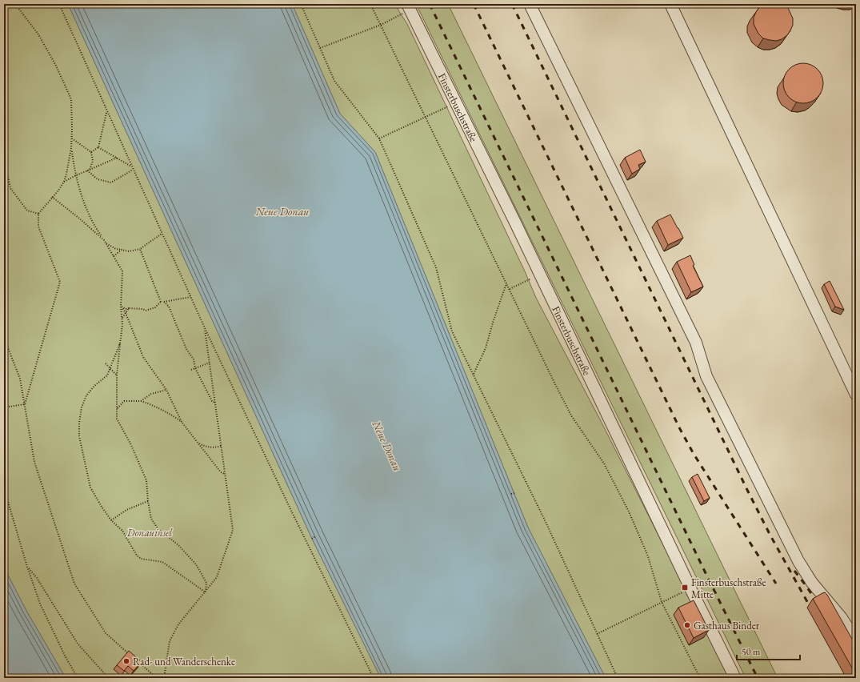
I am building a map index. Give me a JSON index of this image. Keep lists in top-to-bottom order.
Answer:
{
  "streets": {
    "street": ["Finsterbuschstraße"]
  },
  "water": ["Neue Donau"],
  "parks": ["Donauinsel"],
  "places": {
    "transit": ["Finsterbuschstraße Mitte"],
    "other": ["Gasthaus Binder", "Rad- und Wanderschenke"]
  },
  "scale_bar": "50 m"
}
